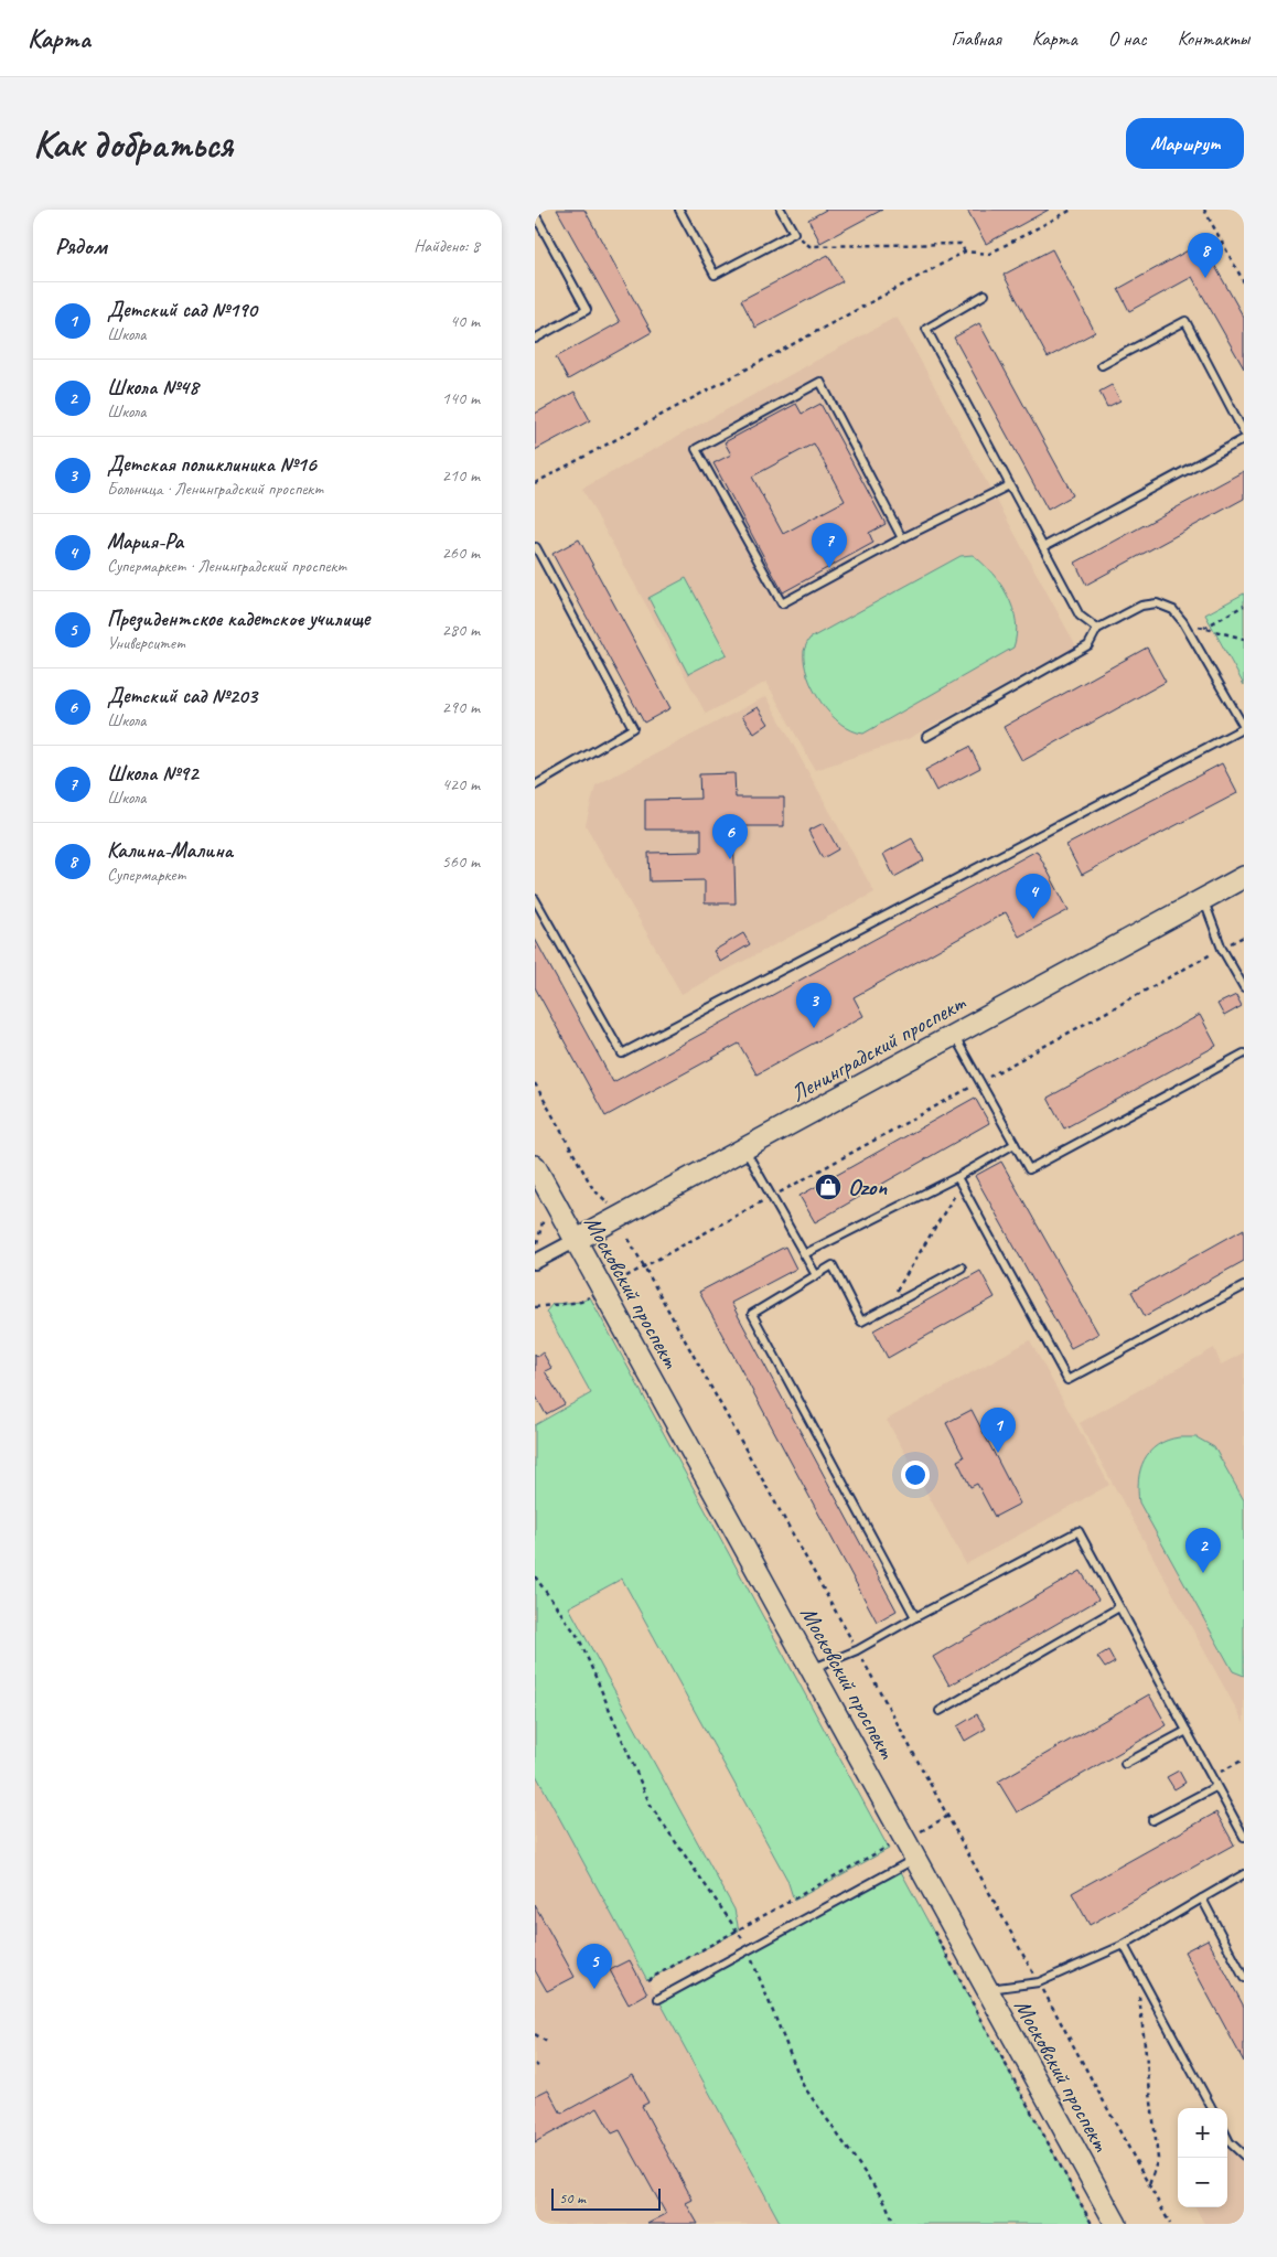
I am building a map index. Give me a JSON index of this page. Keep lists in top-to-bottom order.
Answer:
{
  "streets": {
    "street": ["Ленинградский проспект", "Московский проспект"]
  },
  "crossings": [
    ["Ленинградский проспект", "Московский проспект"]
  ],
  "places": {
    "shop": ["Ozon"]
  },
  "scale_bar": "50 m",
  "page": {
    "header": "Карта",
    "nav": [
      "Главная",
      "Карта",
      "О нас",
      "Контакты"
    ],
    "buttons": "Маршрут",
    "title": "Как добраться",
    "heading": ["Рядом", "Найдено: 8"],
    "pins": [
      "8",
      "7",
      "6",
      "4",
      "3",
      "1",
      "2",
      "5"
    ],
    "list": [
      {
        "mark": "1",
        "name": "Детский сад №190",
        "note": "Школа",
        "value": "40 m"
      },
      {
        "mark": "2",
        "name": "Школа №48",
        "note": "Школа",
        "value": "140 m"
      },
      {
        "mark": "3",
        "name": "Детская поликлиника №16",
        "note": "Больница · Ленинградский проспект",
        "value": "210 m"
      },
      {
        "mark": "4",
        "name": "Мария-Ра",
        "note": "Супермаркет · Ленинградский проспект",
        "value": "260 m"
      },
      {
        "mark": "5",
        "name": "Президентское кадетское училище",
        "note": "Университет",
        "value": "280 m"
      },
      {
        "mark": "6",
        "name": "Детский сад №203",
        "note": "Школа",
        "value": "290 m"
      },
      {
        "mark": "7",
        "name": "Школа №92",
        "note": "Школа",
        "value": "420 m"
      },
      {
        "mark": "8",
        "name": "Калина-Малина",
        "note": "Супермаркет",
        "value": "560 m"
      }
    ],
    "map_buttons": ["+", "−"],
    "scale": "50 m"
  }
}
